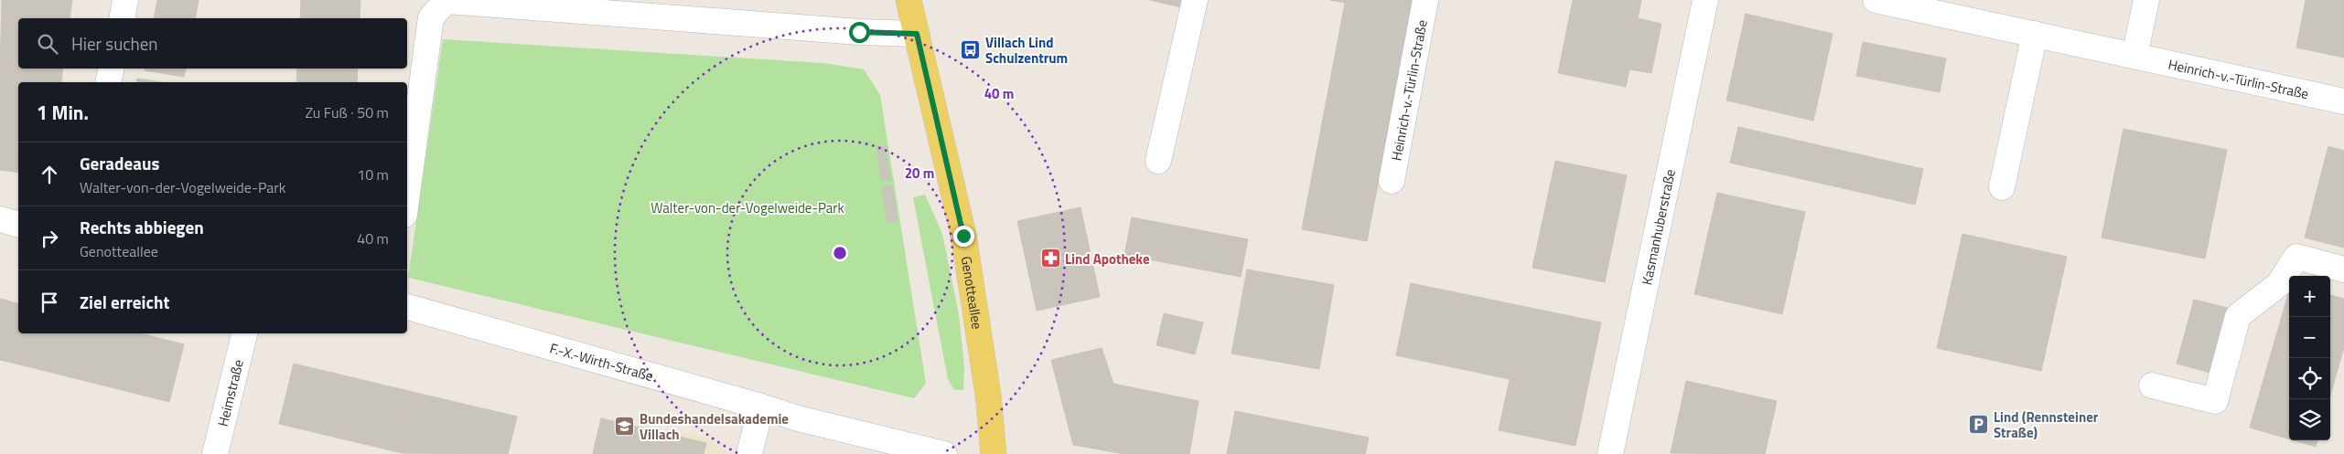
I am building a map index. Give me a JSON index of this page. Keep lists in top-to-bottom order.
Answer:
{
  "streets": {
    "main road": ["Genotteallee"],
    "street": [
      "Heinrich-v.-Türlin-Straße",
      "Kasmanhuberstraße",
      "F.-X.-Wirth-Straße",
      "Heimstraße"
    ]
  },
  "parks": ["Walter-von-der-Vogelweide-Park"],
  "places": {
    "bus stop": ["Villach Lind Schulzentrum"],
    "pharmacy": ["Lind Apotheke"],
    "parking": ["Lind (Rennsteiner Straße)"],
    "school or university": ["Bundeshandelsakademie Villach"]
  },
  "page": {
    "search": "Hier suchen",
    "heading": ["1 Min.", "Zu Fuß · 50 m"],
    "list": [
      ["Geradeaus", "Walter-von-der-Vogelweide-Park", "10 m"],
      ["Rechts abbiegen", "Genotteallee", "40 m"],
      "Ziel erreicht"
    ],
    "map_buttons": ["+", "−"]
  },
  "rings": ["40 m", "20 m"]
}
